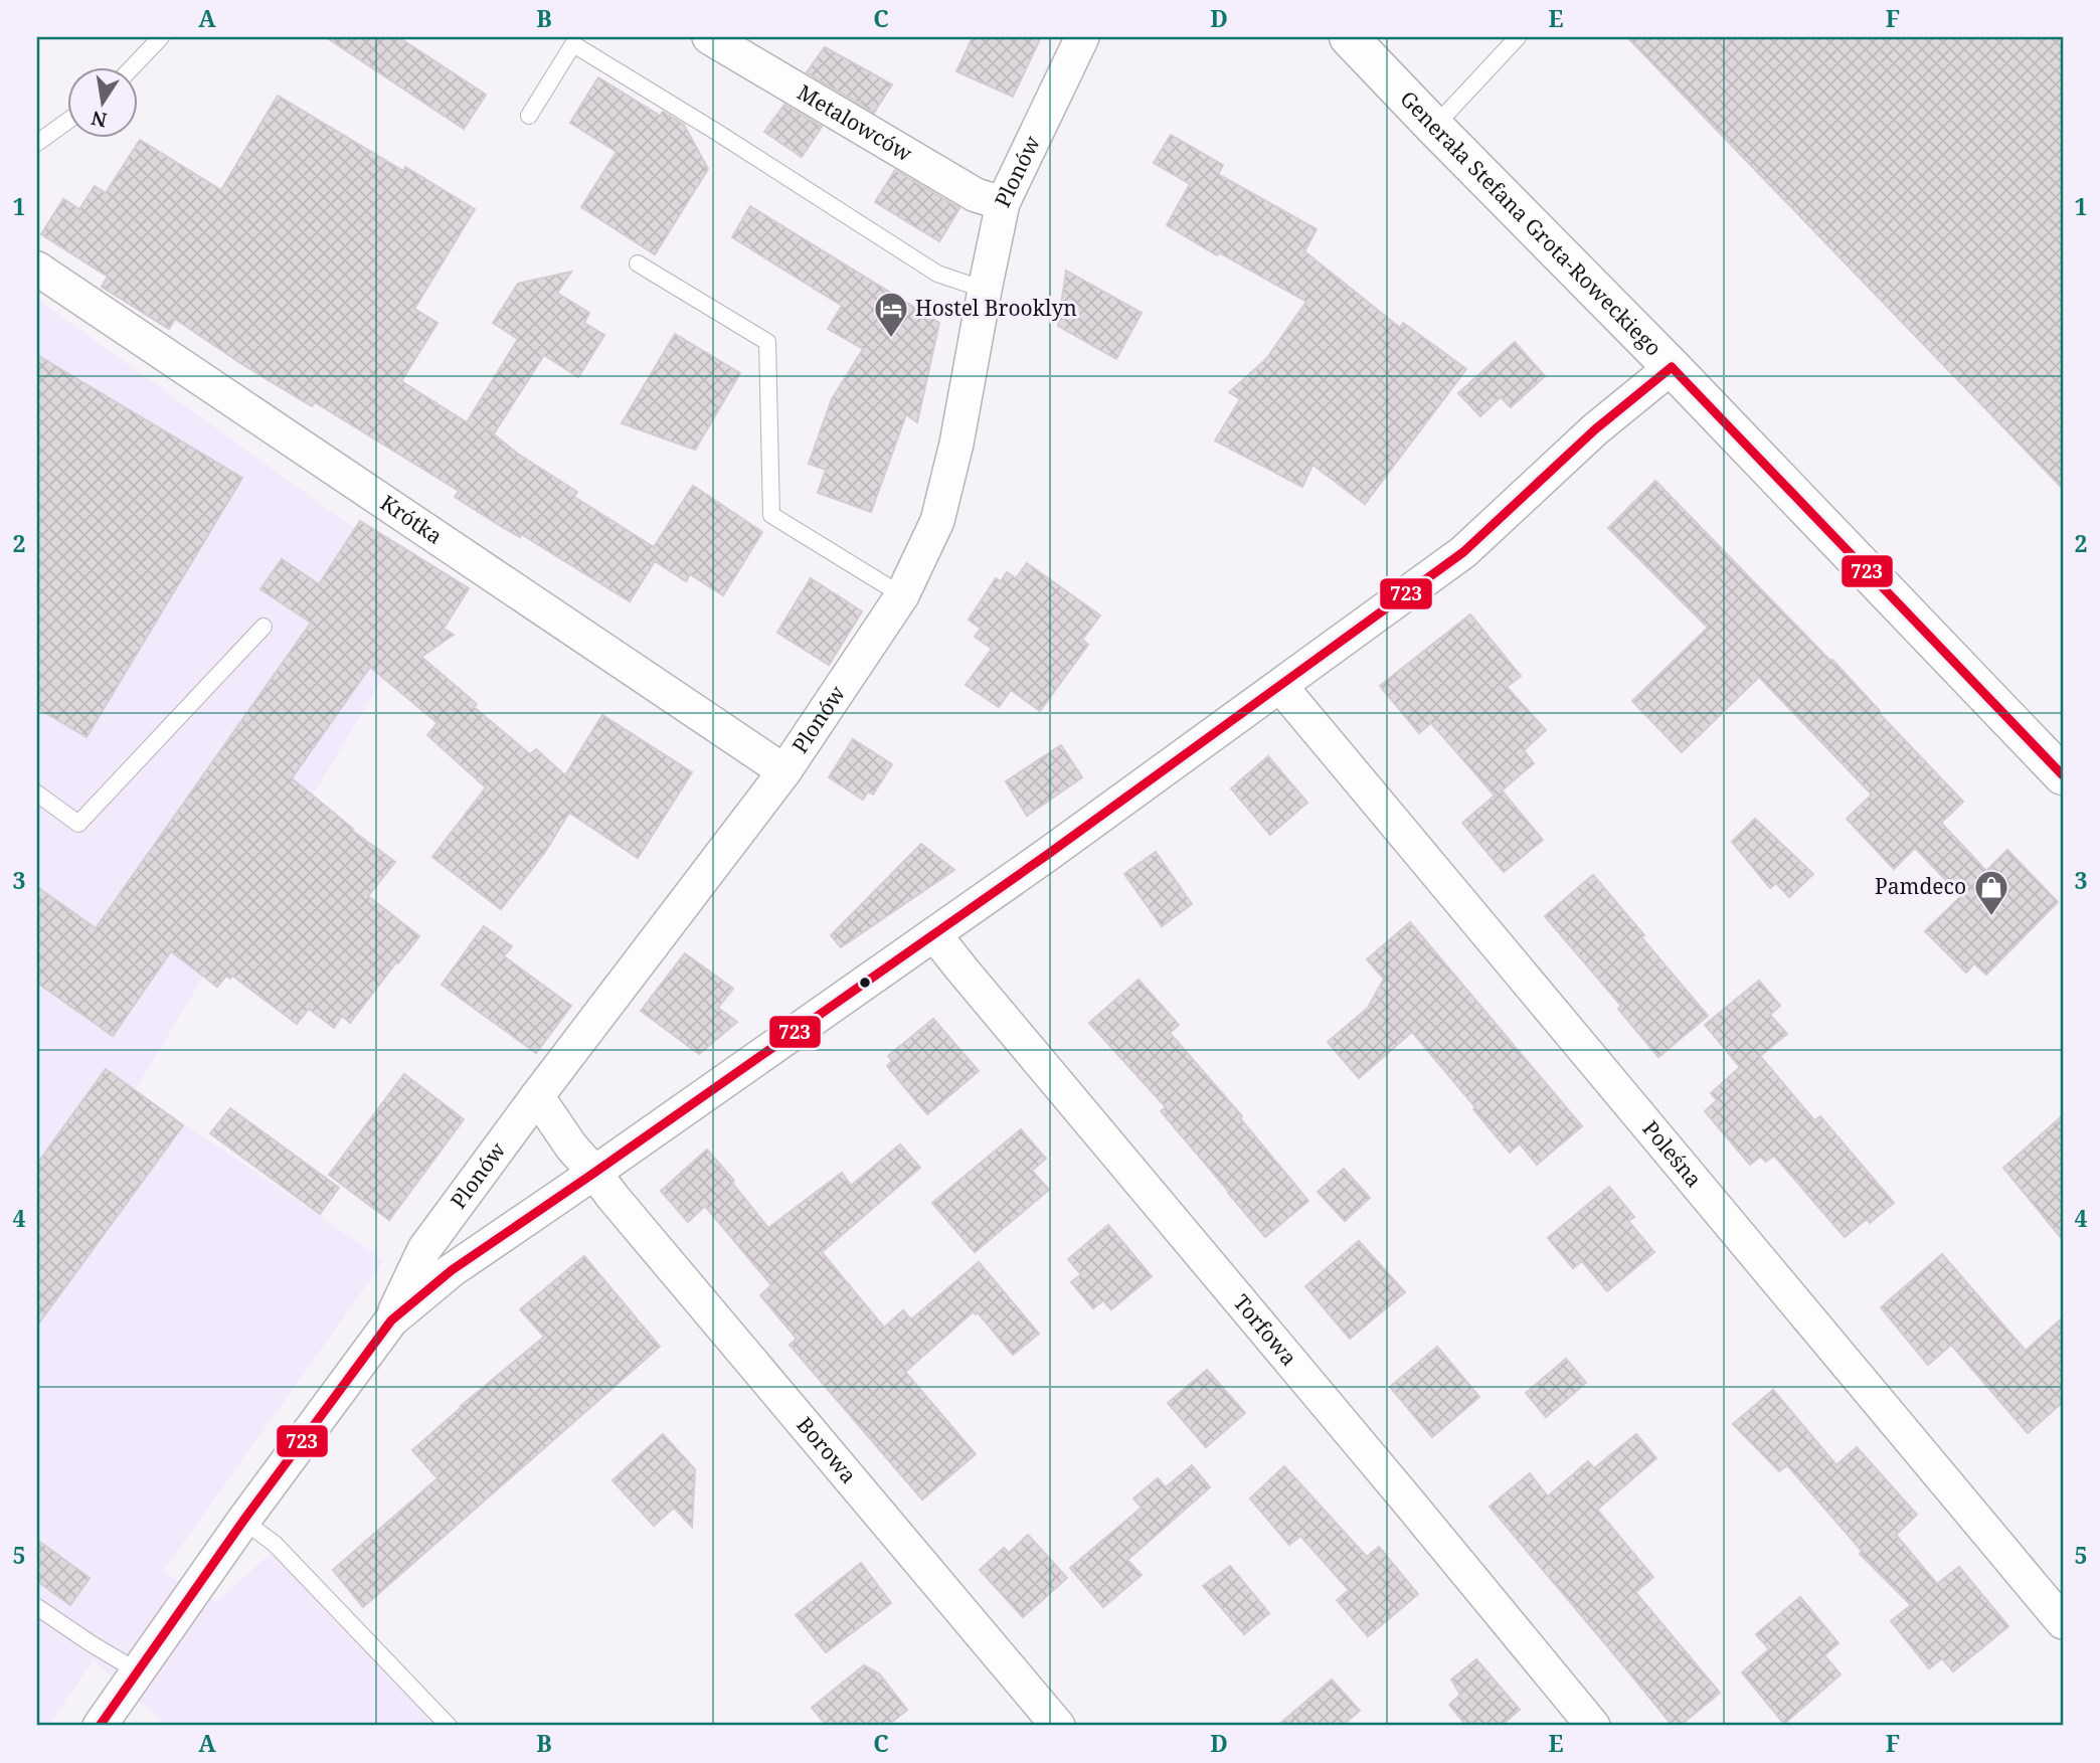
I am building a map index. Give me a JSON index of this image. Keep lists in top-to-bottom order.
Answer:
{
  "streets": {
    "street": [
      "Metalowców",
      "Plonów",
      "Generała Stefana Grota-Roweckiego",
      "Krótka",
      "Poleśna",
      "Torfowa",
      "Borowa"
    ]
  },
  "crossings": [
    ["Metalowców", "Plonów"],
    ["Plonów", "Generała Stefana Grota-Roweckiego"],
    ["Plonów", "Krótka"],
    ["Plonów", "Poleśna"],
    ["Plonów", "Torfowa"],
    ["Plonów", "Borowa"]
  ],
  "places": {
    "hotel": ["Hostel Brooklyn"],
    "shop": ["Pamdeco"]
  },
  "lines": ["transit line 723"],
  "north": "bottom",
  "grid": {
    "columns": [
      "A",
      "B",
      "C",
      "D",
      "E",
      "F"
    ],
    "rows": [
      "1",
      "2",
      "3",
      "4",
      "5"
    ]
  }
}
